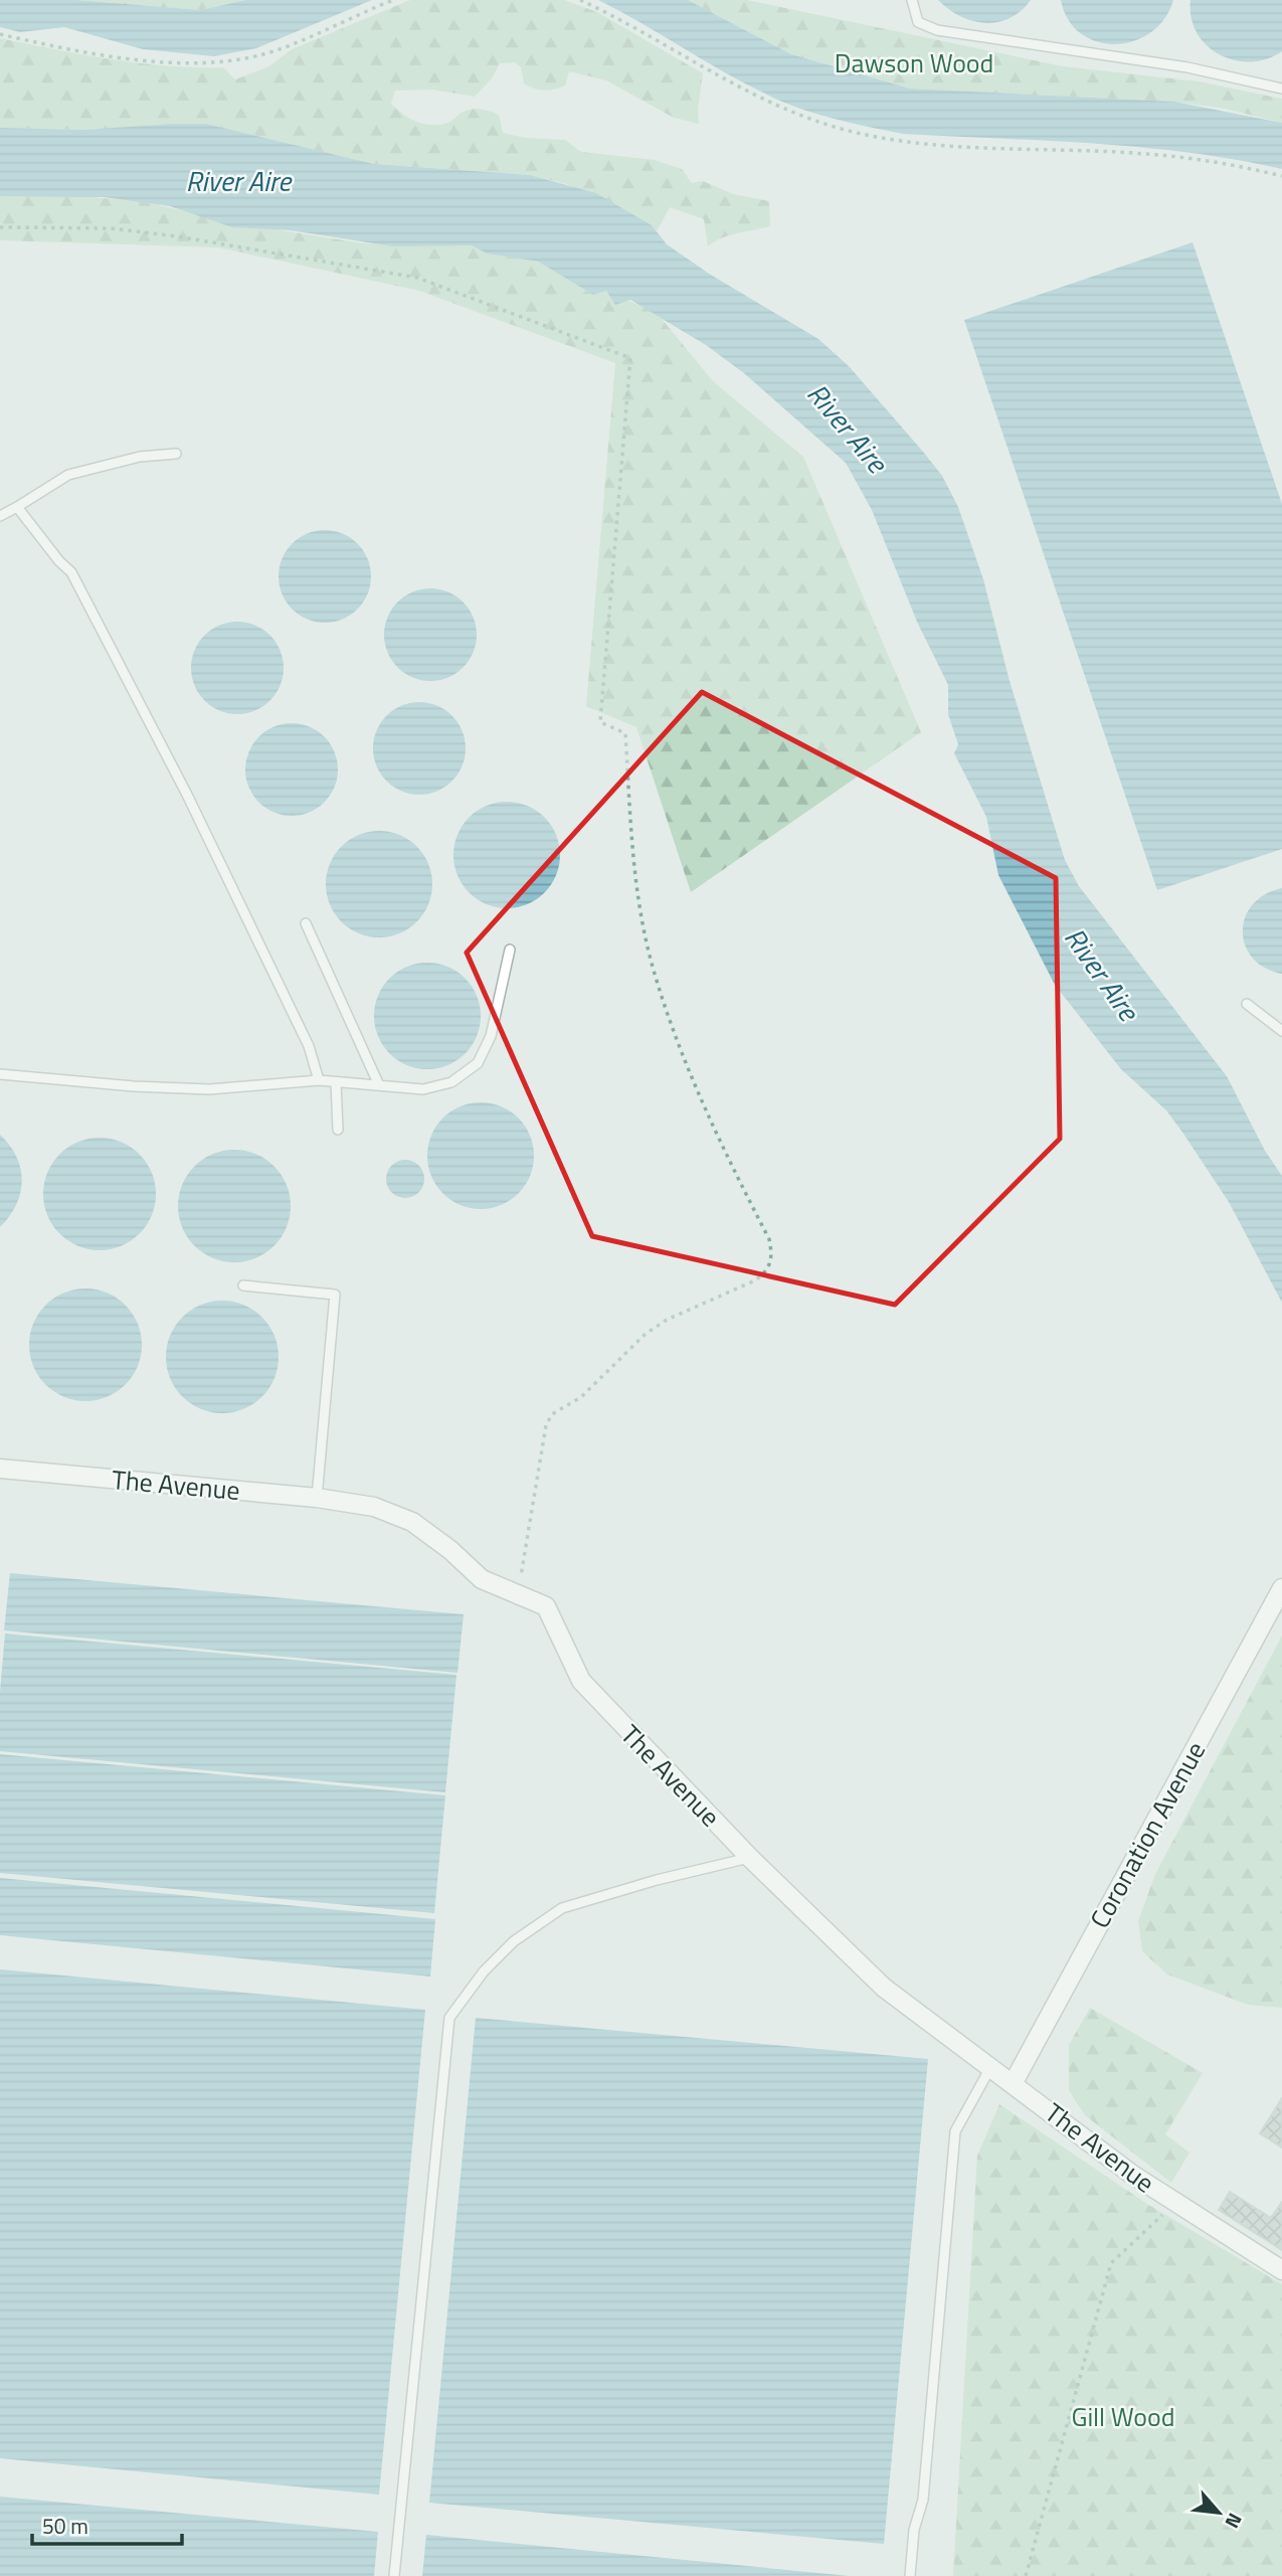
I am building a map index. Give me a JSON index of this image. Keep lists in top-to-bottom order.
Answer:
{
  "streets": {
    "street": ["The Avenue", "Coronation Avenue"]
  },
  "crossings": [
    ["The Avenue", "Coronation Avenue"]
  ],
  "water": ["River Aire"],
  "parks": ["Dawson Wood", "Gill Wood"],
  "scale_bar": "50 m",
  "north": "bottom right"
}
